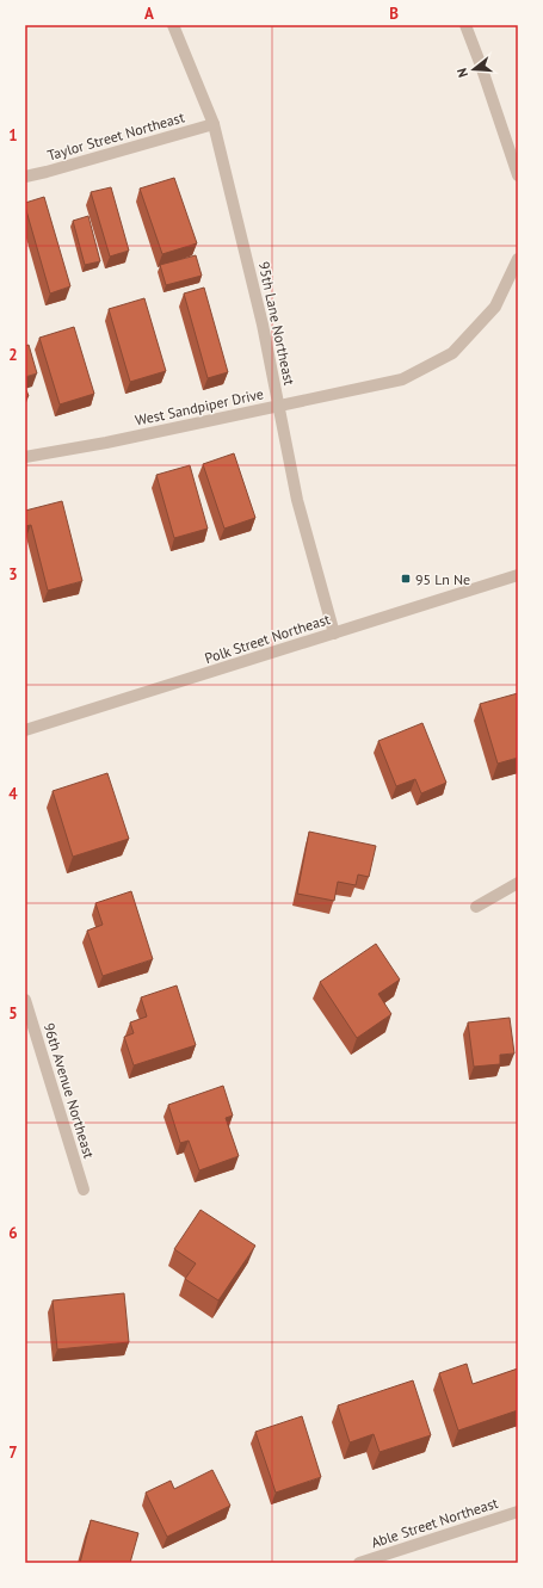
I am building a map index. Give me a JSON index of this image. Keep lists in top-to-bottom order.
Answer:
{
  "streets": {
    "street": [
      "Taylor Street Northeast",
      "95th Lane Northeast",
      "West Sandpiper Drive",
      "Polk Street Northeast",
      "96th Avenue Northeast",
      "Able Street Northeast"
    ]
  },
  "crossings": [
    ["Taylor Street Northeast", "95th Lane Northeast"],
    ["95th Lane Northeast", "West Sandpiper Drive"],
    ["95th Lane Northeast", "Polk Street Northeast"]
  ],
  "places": {
    "transit": ["95 Ln Ne"]
  },
  "north": "left",
  "grid": {
    "columns": ["A", "B"],
    "rows": [
      "1",
      "2",
      "3",
      "4",
      "5",
      "6",
      "7"
    ]
  }
}
